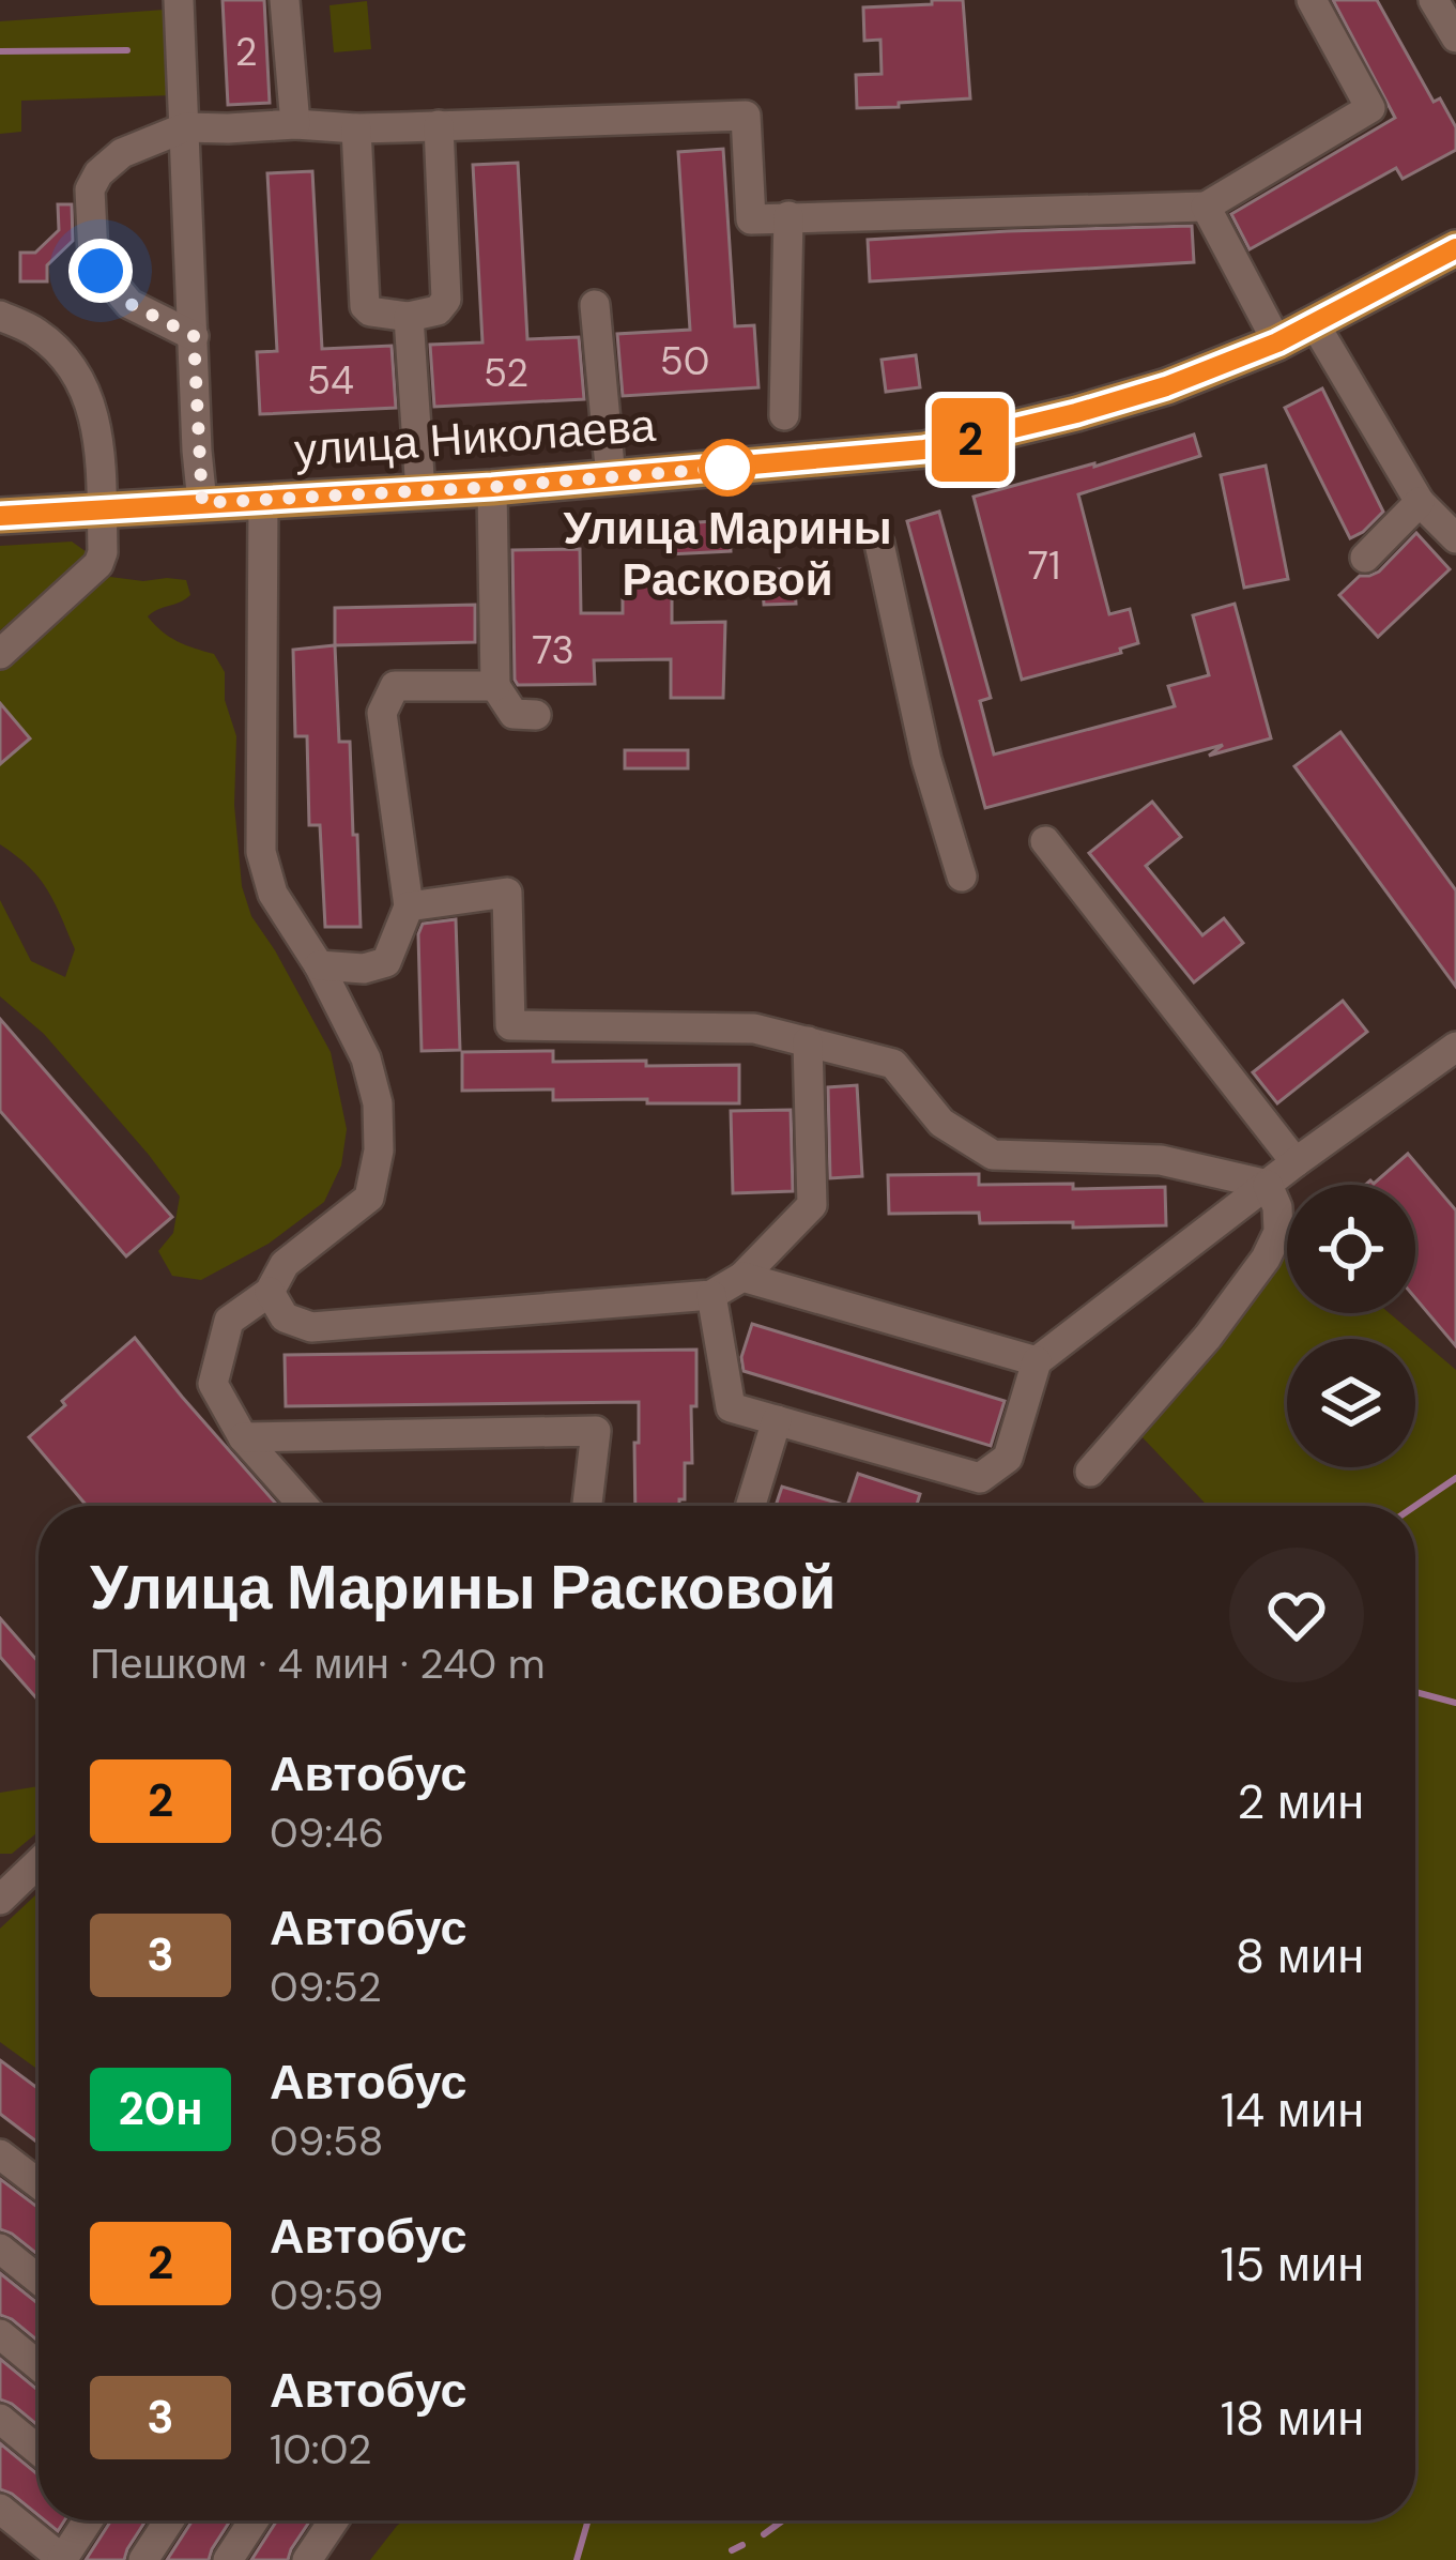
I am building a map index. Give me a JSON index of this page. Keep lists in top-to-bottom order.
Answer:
{
  "streets": {
    "main road": ["улица Николаева"]
  },
  "places": ["Улица Марины Расковой"],
  "lines": ["bus line 2"],
  "house_numbers": [
    "2",
    "50",
    "52",
    "54",
    "71",
    "73"
  ],
  "page": {
    "on_map": "2",
    "heading": ["Улица Марины Расковой", "Пешком · 4 мин · 240 m"],
    "list": [
      {
        "mark": "2",
        "name": "Автобус",
        "note": "09:46",
        "value": "2 мин"
      },
      {
        "mark": "3",
        "name": "Автобус",
        "note": "09:52",
        "value": "8 мин"
      },
      {
        "mark": "20н",
        "name": "Автобус",
        "note": "09:58",
        "value": "14 мин"
      },
      {
        "mark": "2",
        "name": "Автобус",
        "note": "09:59",
        "value": "15 мин"
      },
      {
        "mark": "3",
        "name": "Автобус",
        "note": "10:02",
        "value": "18 мин"
      }
    ]
  }
}
